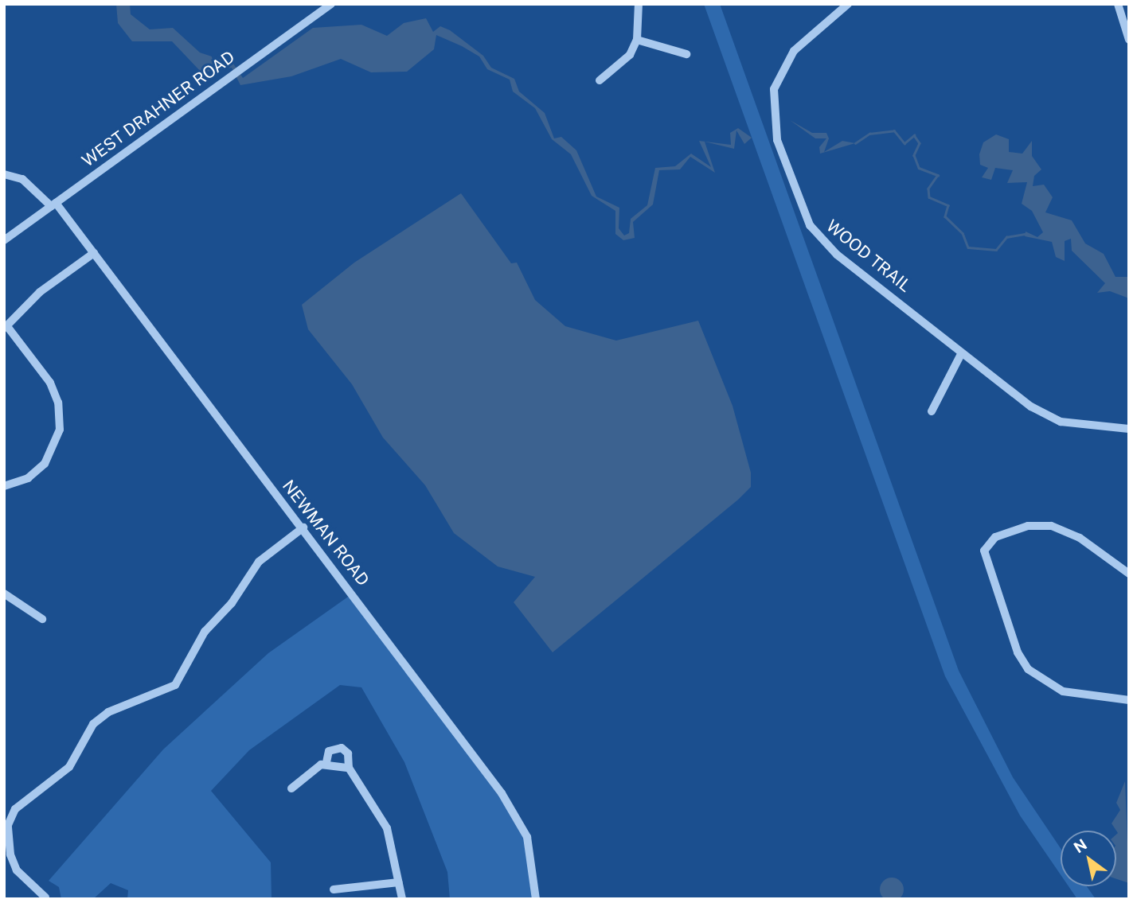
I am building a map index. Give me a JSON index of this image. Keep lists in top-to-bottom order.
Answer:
{
  "streets": {
    "street": ["WEST DRAHNER ROAD", "WOOD TRAIL", "NEWMAN ROAD"]
  },
  "crossings": [
    ["WEST DRAHNER ROAD", "NEWMAN ROAD"]
  ],
  "north": "top left"
}
